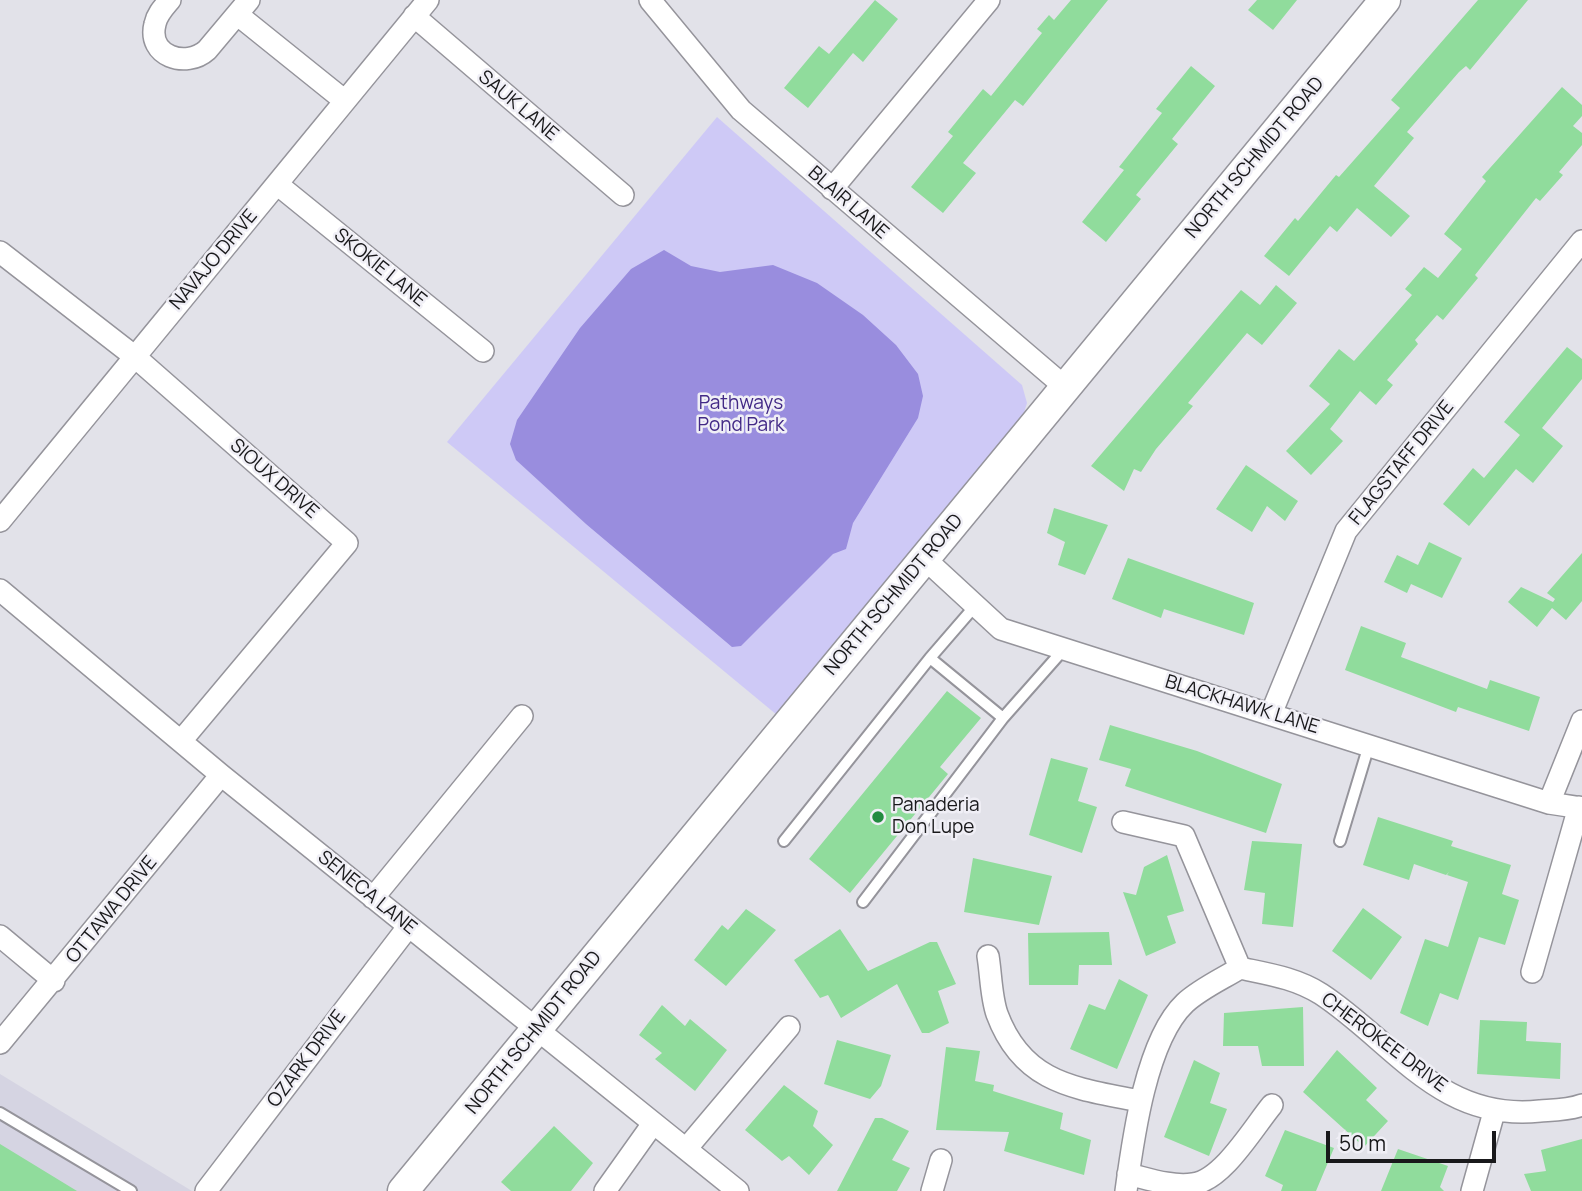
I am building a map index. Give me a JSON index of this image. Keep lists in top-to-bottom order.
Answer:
{
  "streets": {
    "street": [
      "SAUK LANE",
      "NORTH SCHMIDT ROAD",
      "BLAIR LANE",
      "NAVAJO DRIVE",
      "SKOKIE LANE",
      "FLAGSTAFF DRIVE",
      "SIOUX DRIVE",
      "BLACKHAWK LANE",
      "SENECA LANE",
      "OTTAWA DRIVE",
      "CHEROKEE DRIVE",
      "OZARK DRIVE"
    ]
  },
  "crossings": [
    ["SAUK LANE", "NAVAJO DRIVE"],
    ["NORTH SCHMIDT ROAD", "BLAIR LANE"],
    ["NORTH SCHMIDT ROAD", "BLACKHAWK LANE"],
    ["NORTH SCHMIDT ROAD", "SENECA LANE"],
    ["NAVAJO DRIVE", "SKOKIE LANE"],
    ["NAVAJO DRIVE", "SIOUX DRIVE"],
    ["FLAGSTAFF DRIVE", "BLACKHAWK LANE"],
    ["SIOUX DRIVE", "SENECA LANE"],
    ["SENECA LANE", "OTTAWA DRIVE"],
    ["SENECA LANE", "OZARK DRIVE"]
  ],
  "parks": ["Pathways Pond Park"],
  "places": ["Panaderia Don Lupe"],
  "scale_bar": "50 m"
}
